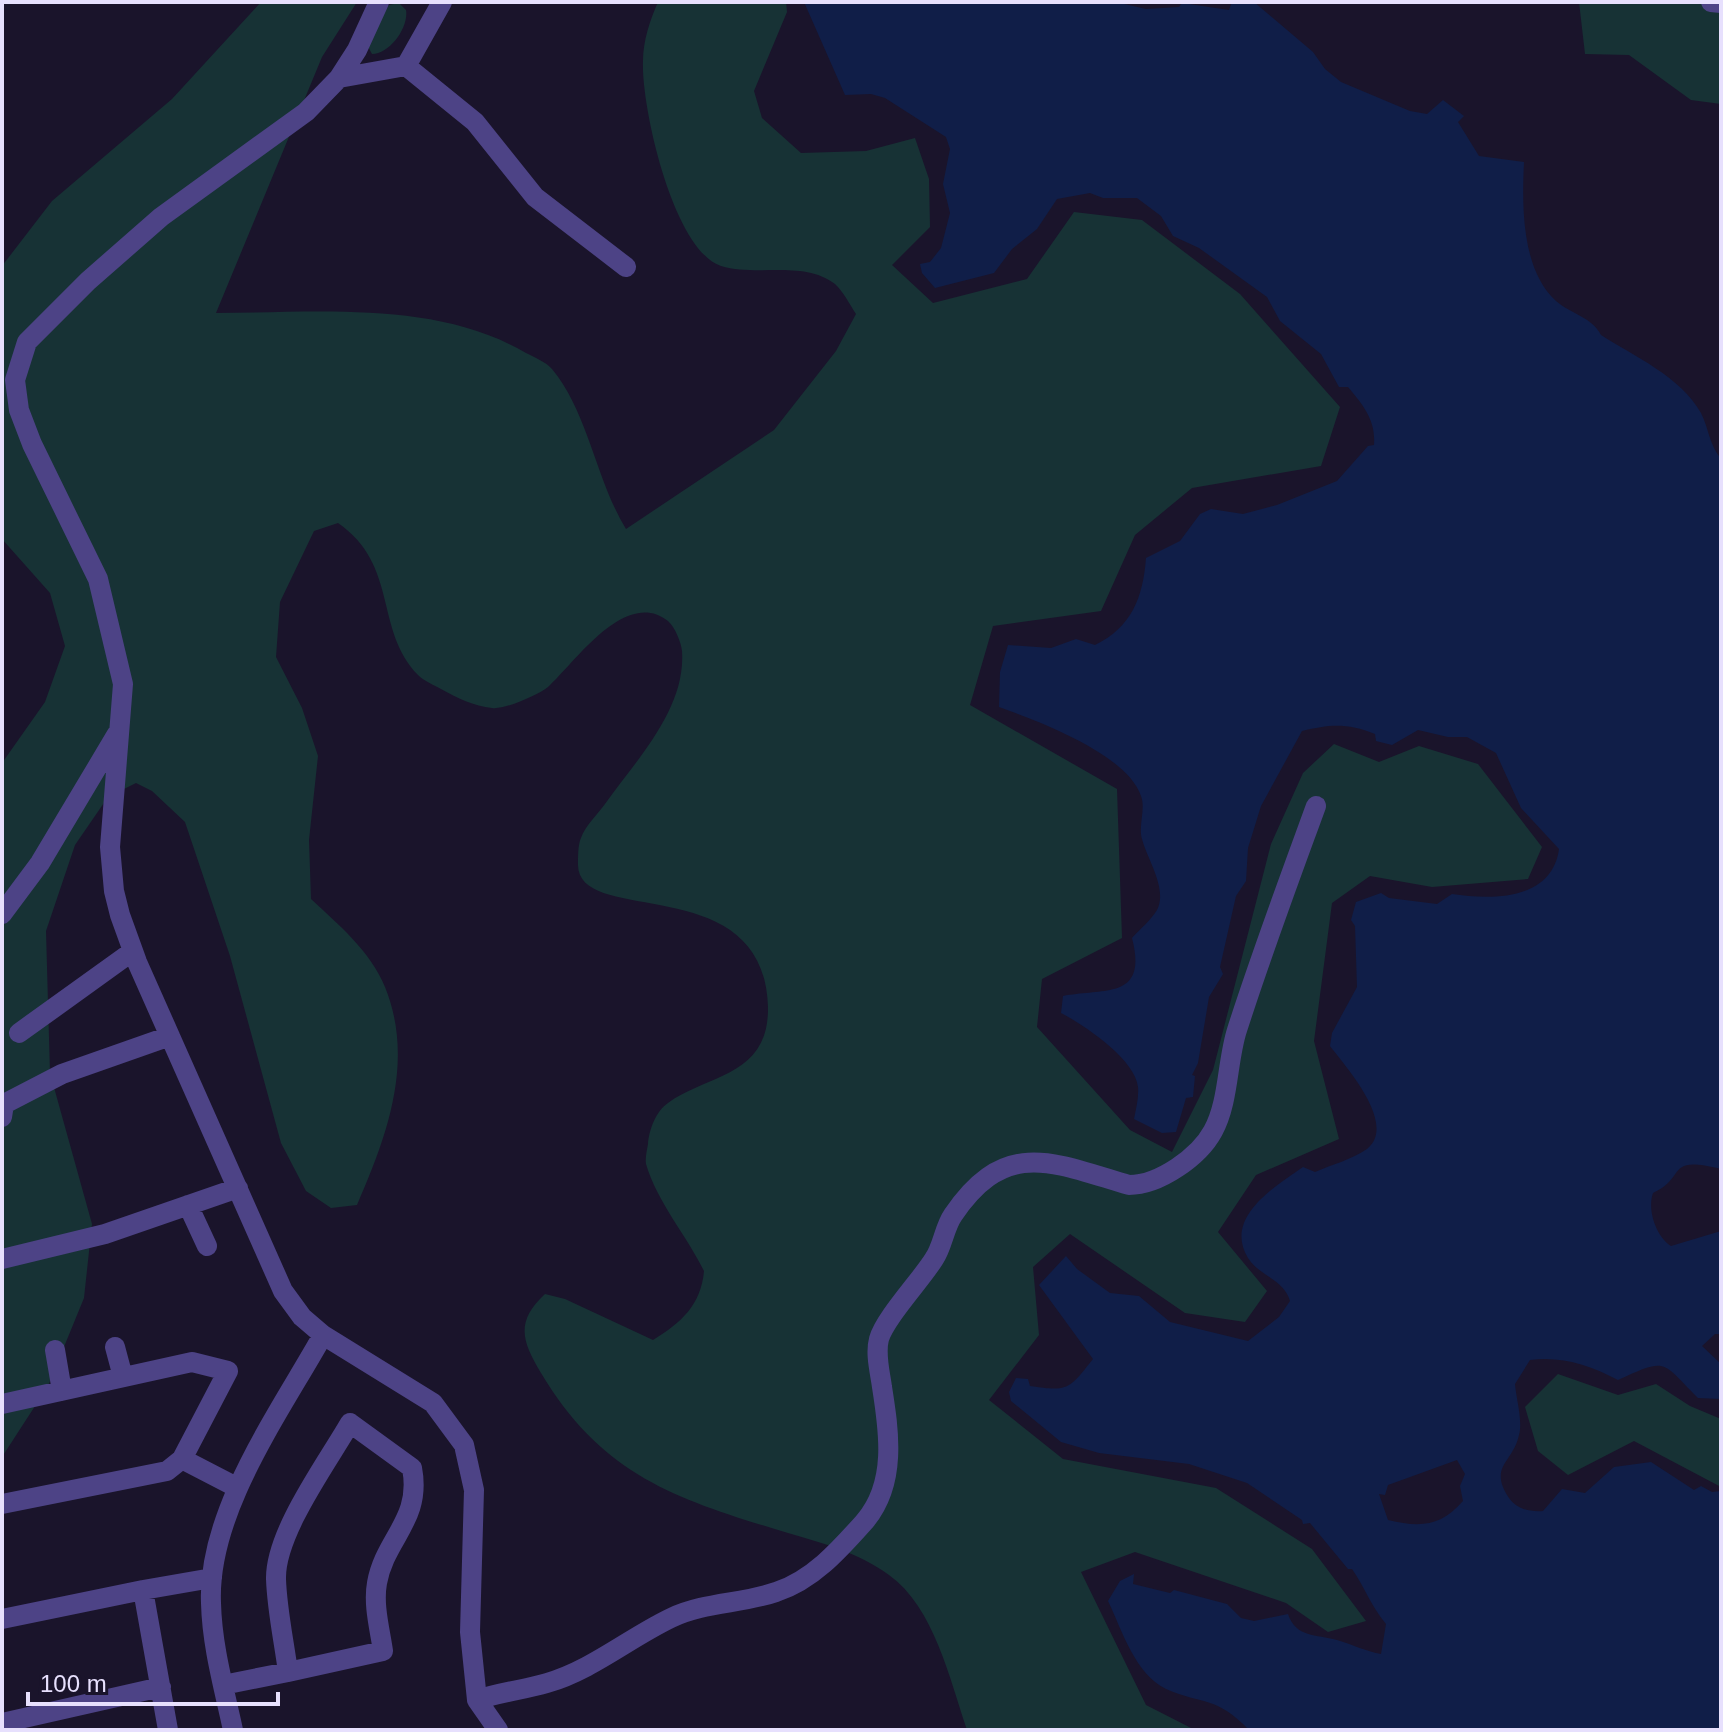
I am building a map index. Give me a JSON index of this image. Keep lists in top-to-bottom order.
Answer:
{
  "scale_bar": "100 m"
}
